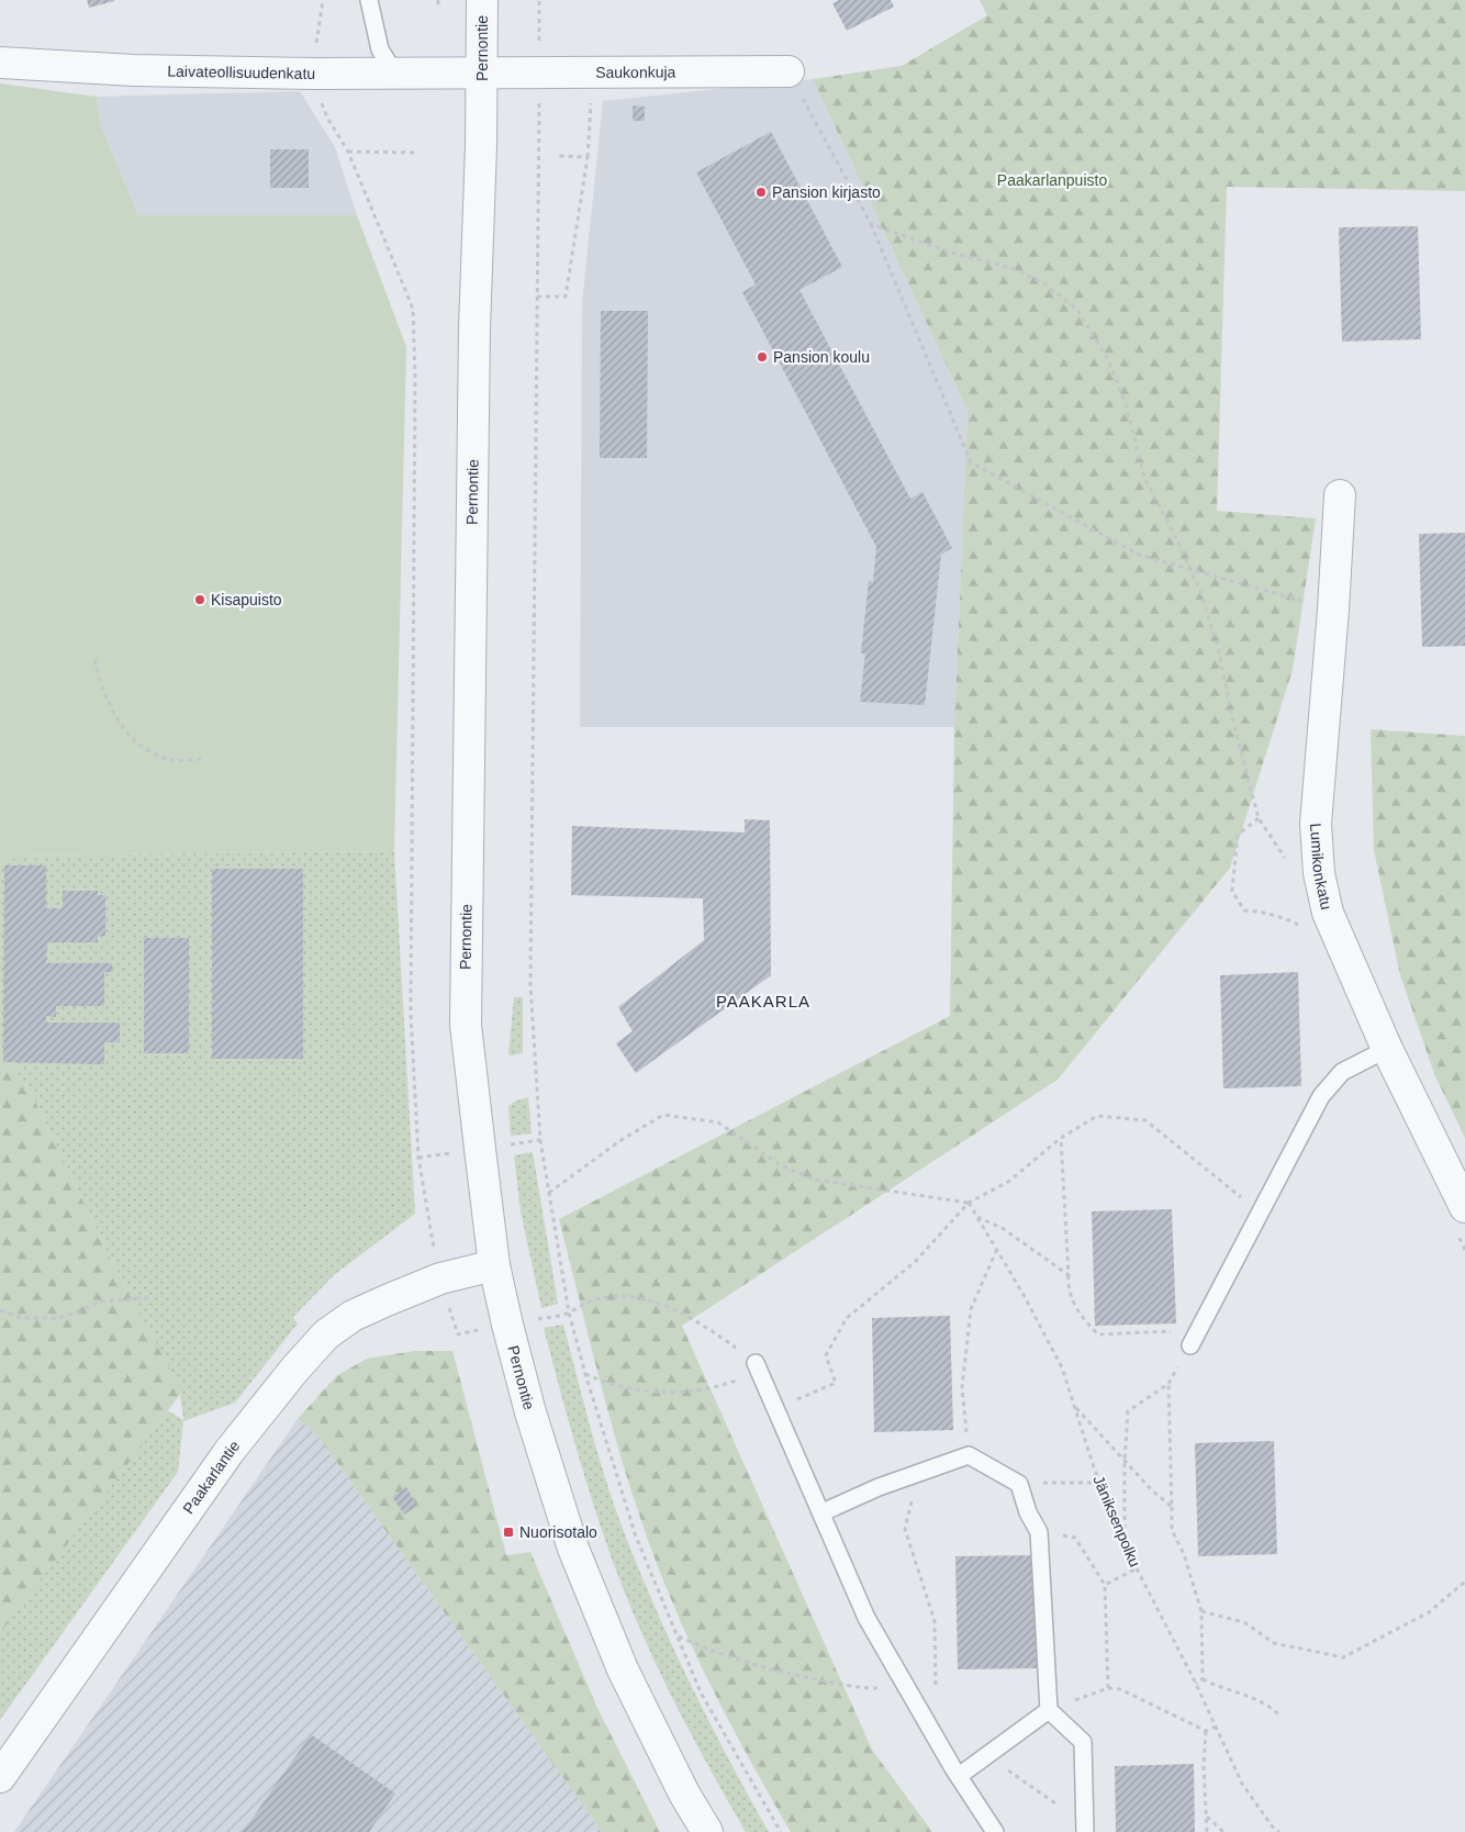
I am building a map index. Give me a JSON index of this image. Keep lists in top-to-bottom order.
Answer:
{
  "streets": {
    "street": [
      "Pernontie",
      "Saukonkuja",
      "Laivateollisuudenkatu",
      "Lumikonkatu",
      "Paakarlantie"
    ],
    "path": ["Jäniksenpolku"]
  },
  "crossings": [
    ["Pernontie", "Saukonkuja"],
    ["Pernontie", "Laivateollisuudenkatu"],
    ["Pernontie", "Paakarlantie"],
    ["Saukonkuja", "Laivateollisuudenkatu"]
  ],
  "districts": ["PAAKARLA"],
  "parks": ["Paakarlanpuisto"],
  "places": {
    "other": ["Pansion kirjasto", "Pansion koulu", "Kisapuisto"],
    "transit": ["Nuorisotalo"]
  }
}
